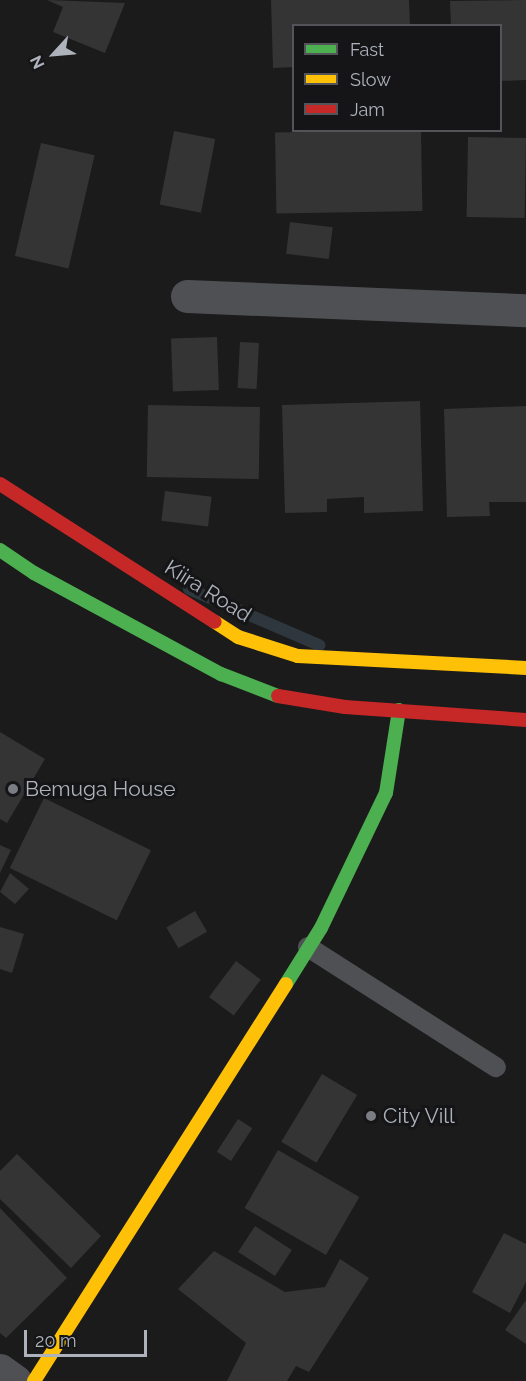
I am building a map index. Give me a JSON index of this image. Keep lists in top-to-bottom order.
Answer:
{
  "streets": {
    "main road": ["Kiira Road"]
  },
  "places": ["Bemuga House", "City Vill"],
  "legend": ["Fast", "Slow", "Jam"],
  "scale_bar": "20 m",
  "north": "bottom left"
}
